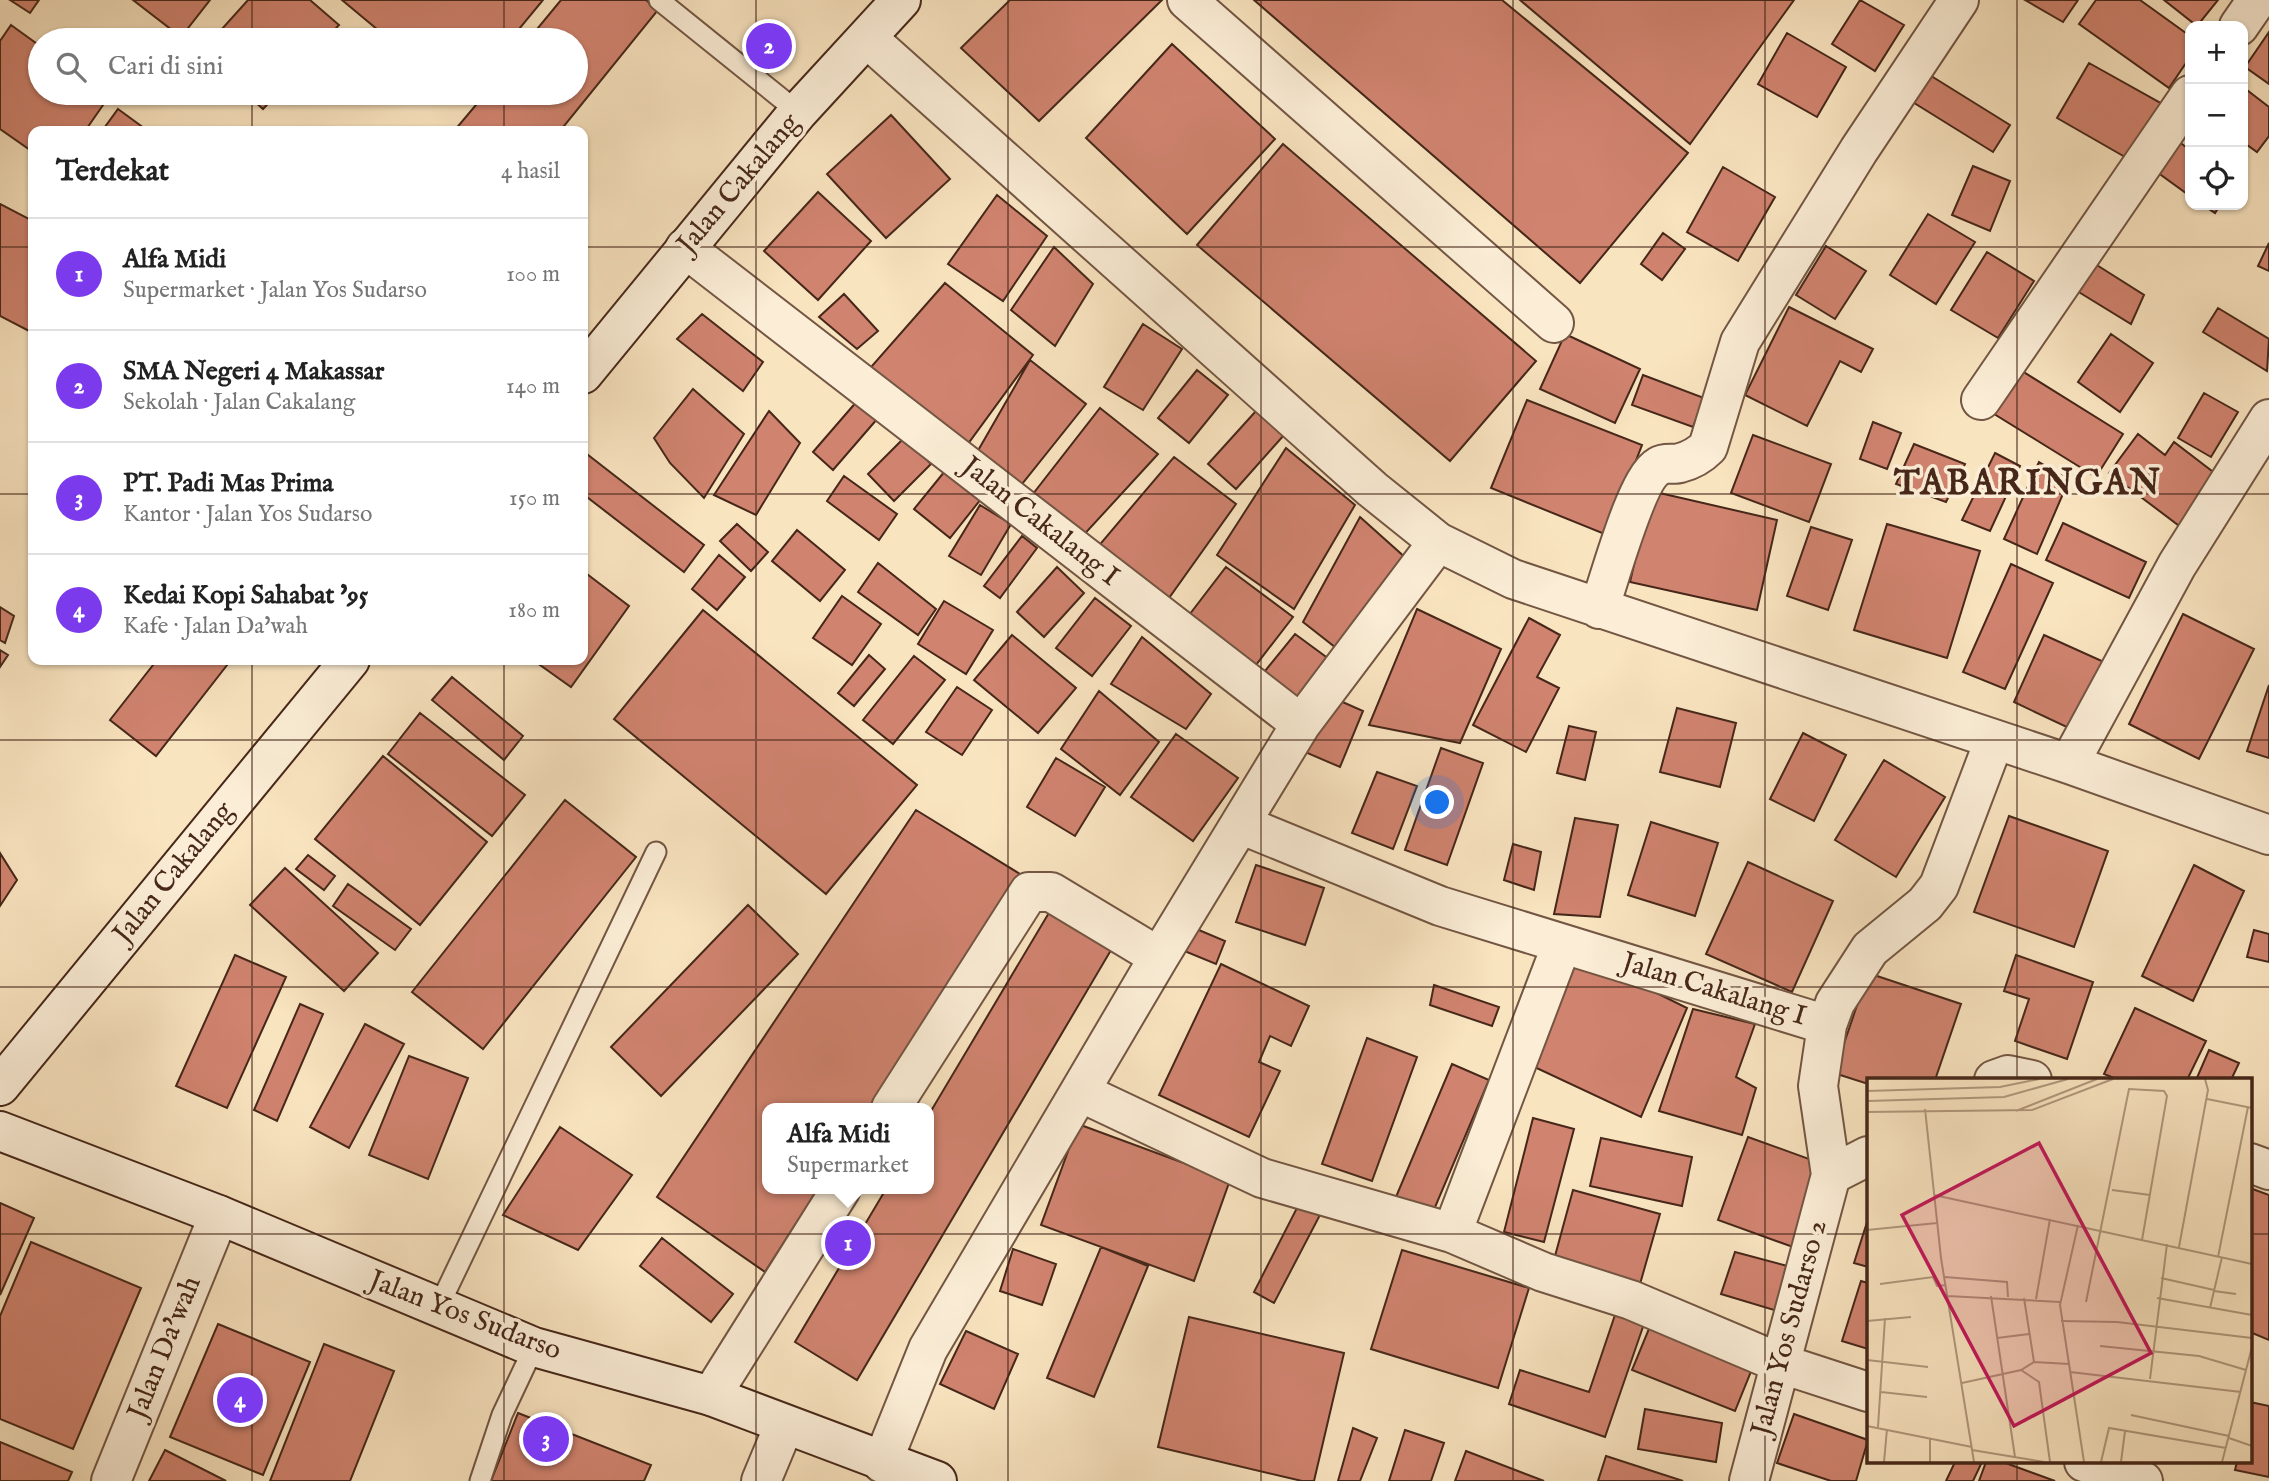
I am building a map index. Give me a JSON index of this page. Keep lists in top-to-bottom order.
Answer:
{
  "streets": {
    "street": [
      "Jalan Cakalang",
      "Jalan Cakalang I",
      "Jalan Yos Sudarso",
      "Jalan Yos Sudarso 2",
      "Jalan Da'wah"
    ]
  },
  "crossings": [
    ["Jalan Cakalang", "Jalan Cakalang I"],
    ["Jalan Yos Sudarso", "Jalan Da'wah"]
  ],
  "districts": ["TABARINGAN"],
  "page": {
    "pins": [
      "2",
      "1",
      "4",
      "3"
    ],
    "map_buttons": ["+", "−"],
    "search": "Cari di sini",
    "heading": ["Terdekat", "4 hasil"],
    "list": [
      {
        "mark": "1",
        "name": "Alfa Midi",
        "note": "Supermarket · Jalan Yos Sudarso",
        "value": "100 m"
      },
      {
        "mark": "2",
        "name": "SMA Negeri 4 Makassar",
        "note": "Sekolah · Jalan Cakalang",
        "value": "140 m"
      },
      {
        "mark": "3",
        "name": "PT. Padi Mas Prima",
        "note": "Kantor · Jalan Yos Sudarso",
        "value": "150 m"
      },
      {
        "mark": "4",
        "name": "Kedai Kopi Sahabat '95",
        "note": "Kafe · Jalan Da'wah",
        "value": "180 m"
      }
    ],
    "popup": ["Alfa Midi", "Supermarket"]
  }
}
